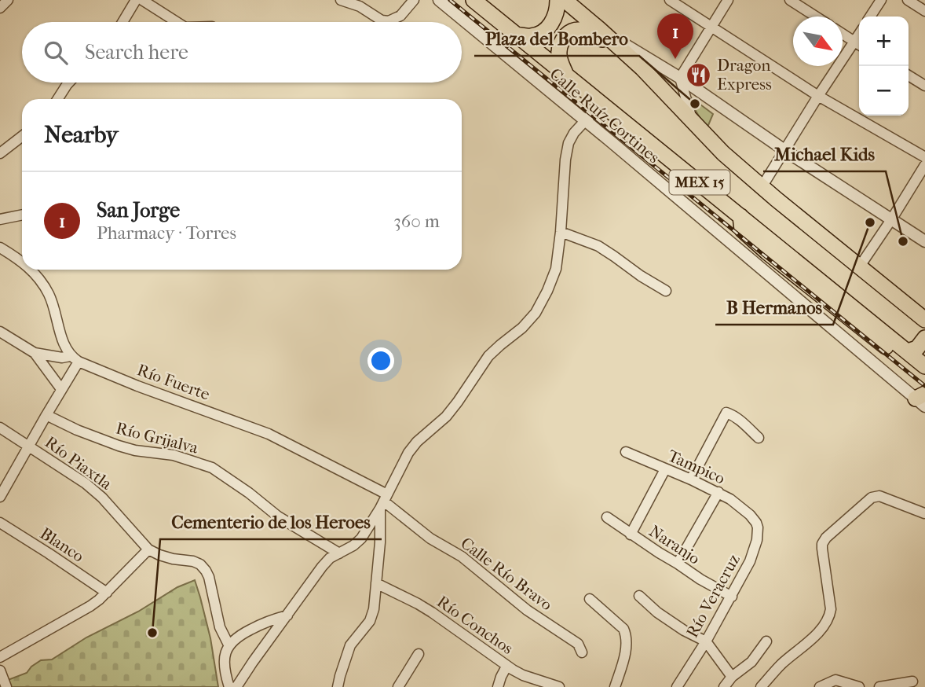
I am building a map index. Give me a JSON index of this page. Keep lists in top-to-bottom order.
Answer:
{
  "streets": {
    "highway": ["MEX 15"],
    "street": [
      "Calle Ruíz Cortines",
      "Río Fuerte",
      "Río Grijalva",
      "Río Piaxtla",
      "Tampico",
      "Blanco",
      "Naranjo",
      "Calle Río Bravo",
      "Río Veracruz",
      "Río Conchos"
    ]
  },
  "crossings": [
    ["Río Fuerte", "Calle Río Bravo"],
    ["Tampico", "Río Veracruz"],
    ["Naranjo", "Río Veracruz"]
  ],
  "places": {
    "restaurant": ["Dragon Express"],
    "other": [
      "Plaza del Bombero",
      "B Hermanos",
      "Michael Kids",
      "Cementerio de los Heroes"
    ]
  },
  "north": "bottom right",
  "page": {
    "pins": "1",
    "map_buttons": ["+", "−"],
    "search": "Search here",
    "heading": "Nearby",
    "list": [
      {
        "mark": "1",
        "name": "San Jorge",
        "note": "Pharmacy · Torres",
        "value": "360 m"
      }
    ]
  }
}
